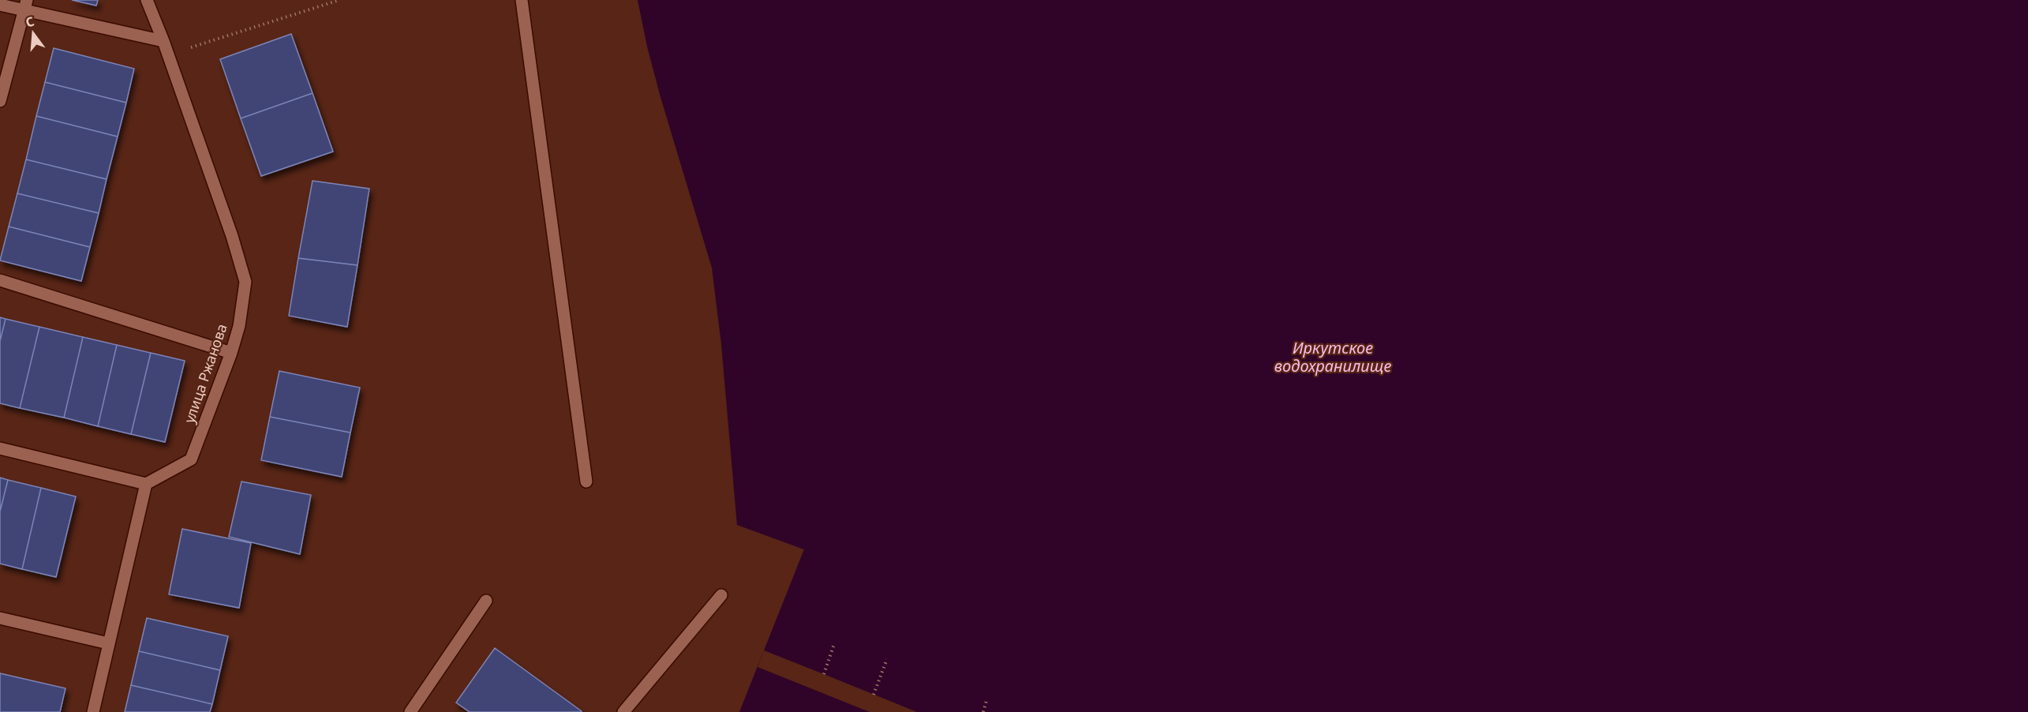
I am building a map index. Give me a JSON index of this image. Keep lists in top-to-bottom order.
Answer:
{
  "streets": {
    "street": ["улица Ржанова"]
  },
  "water": ["Иркутское водохранилище"],
  "north": "top"
}
